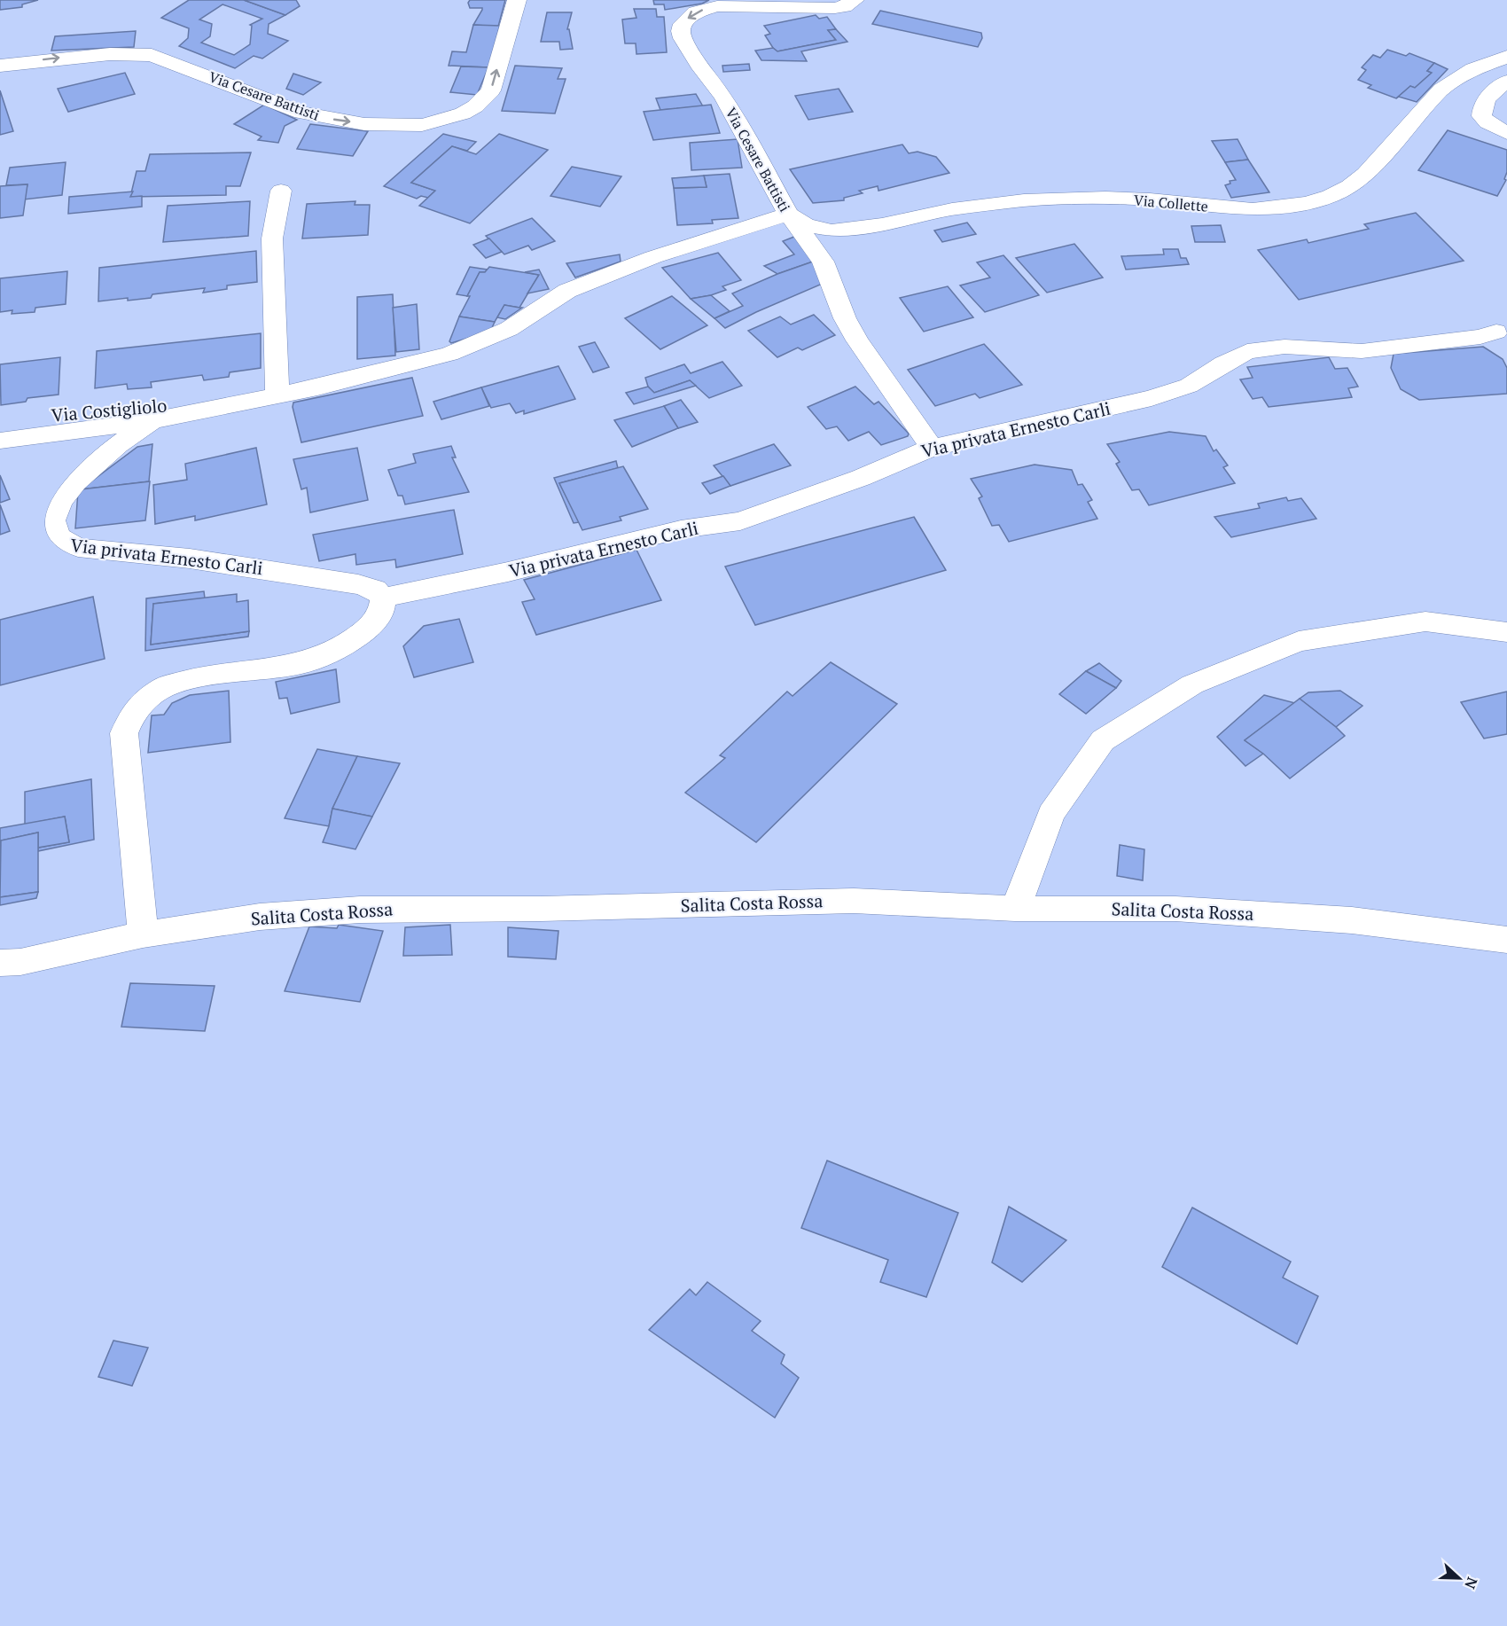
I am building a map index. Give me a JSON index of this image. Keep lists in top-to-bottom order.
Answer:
{
  "streets": {
    "street": [
      "Via Cesare Battisti",
      "Via Collette",
      "Via Costigliolo",
      "Via privata Ernesto Carli",
      "Salita Costa Rossa"
    ]
  },
  "crossings": [
    ["Via Cesare Battisti", "Via Collette"],
    ["Via Cesare Battisti", "Via privata Ernesto Carli"],
    ["Via Collette", "Via privata Ernesto Carli"],
    ["Via Costigliolo", "Via privata Ernesto Carli"]
  ],
  "north": "right"
}
